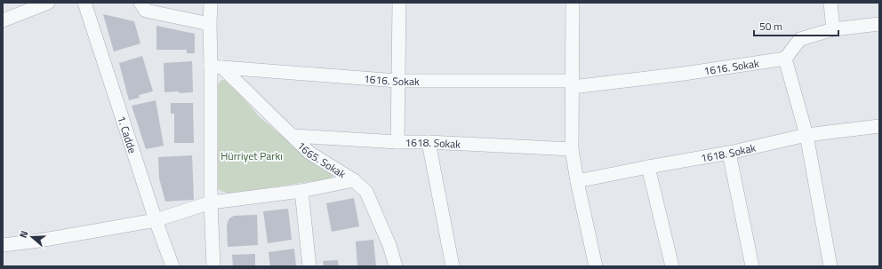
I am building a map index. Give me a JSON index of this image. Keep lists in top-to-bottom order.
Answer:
{
  "streets": {
    "street": [
      "1616. Sokak",
      "1. Cadde",
      "1618. Sokak",
      "1665. Sokak"
    ]
  },
  "crossings": [
    ["1616. Sokak", "1665. Sokak"],
    ["1618. Sokak", "1665. Sokak"]
  ],
  "parks": ["Hürriyet Parkı"],
  "scale_bar": "50 m",
  "north": "left"
}
